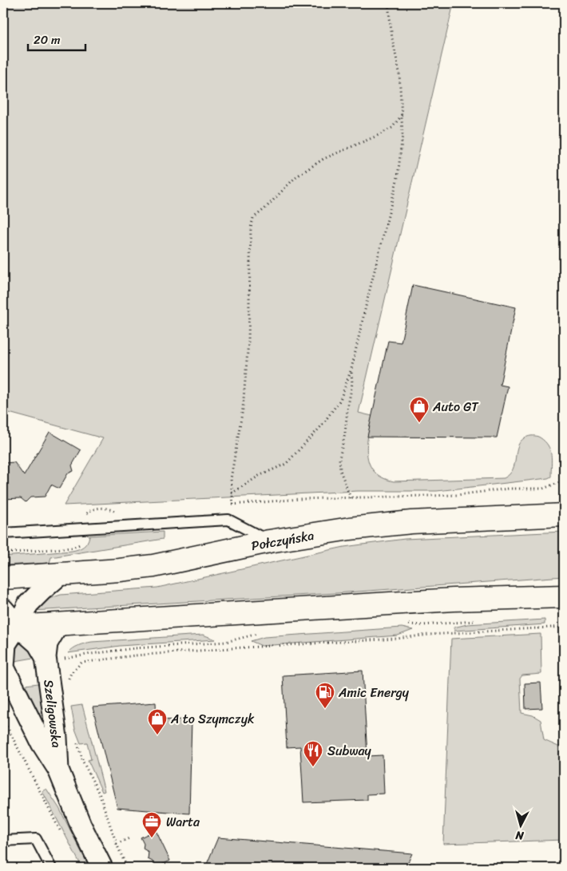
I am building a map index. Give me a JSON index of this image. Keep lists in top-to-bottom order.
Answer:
{
  "streets": {
    "main road": ["Połczyńska"],
    "street": ["Szeligowska"]
  },
  "crossings": [
    ["Połczyńska", "Szeligowska"]
  ],
  "places": {
    "shop": ["Auto GT", "A to Szymczyk"],
    "fuel station": ["Amic Energy"],
    "restaurant": ["Subway"],
    "office": ["Warta"]
  },
  "scale_bar": "20 m",
  "north": "bottom"
}
